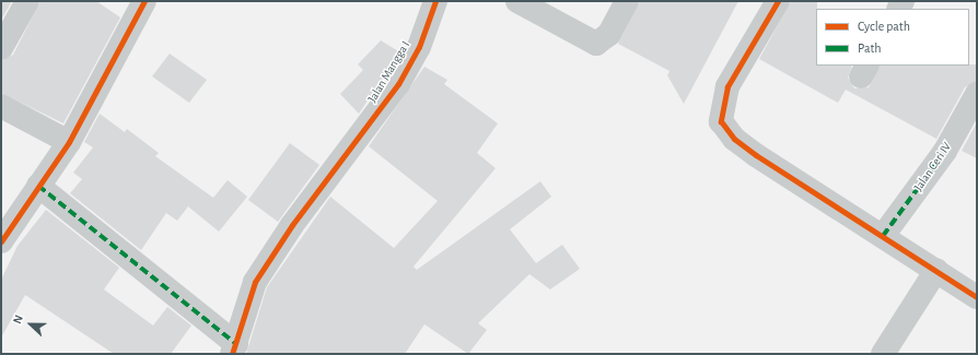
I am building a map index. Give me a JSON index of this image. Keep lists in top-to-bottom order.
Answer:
{
  "streets": {
    "street": ["Jalan Mangga I", "Jalan Ceri IV"]
  },
  "legend": ["Cycle path", "Path"],
  "north": "left"
}
